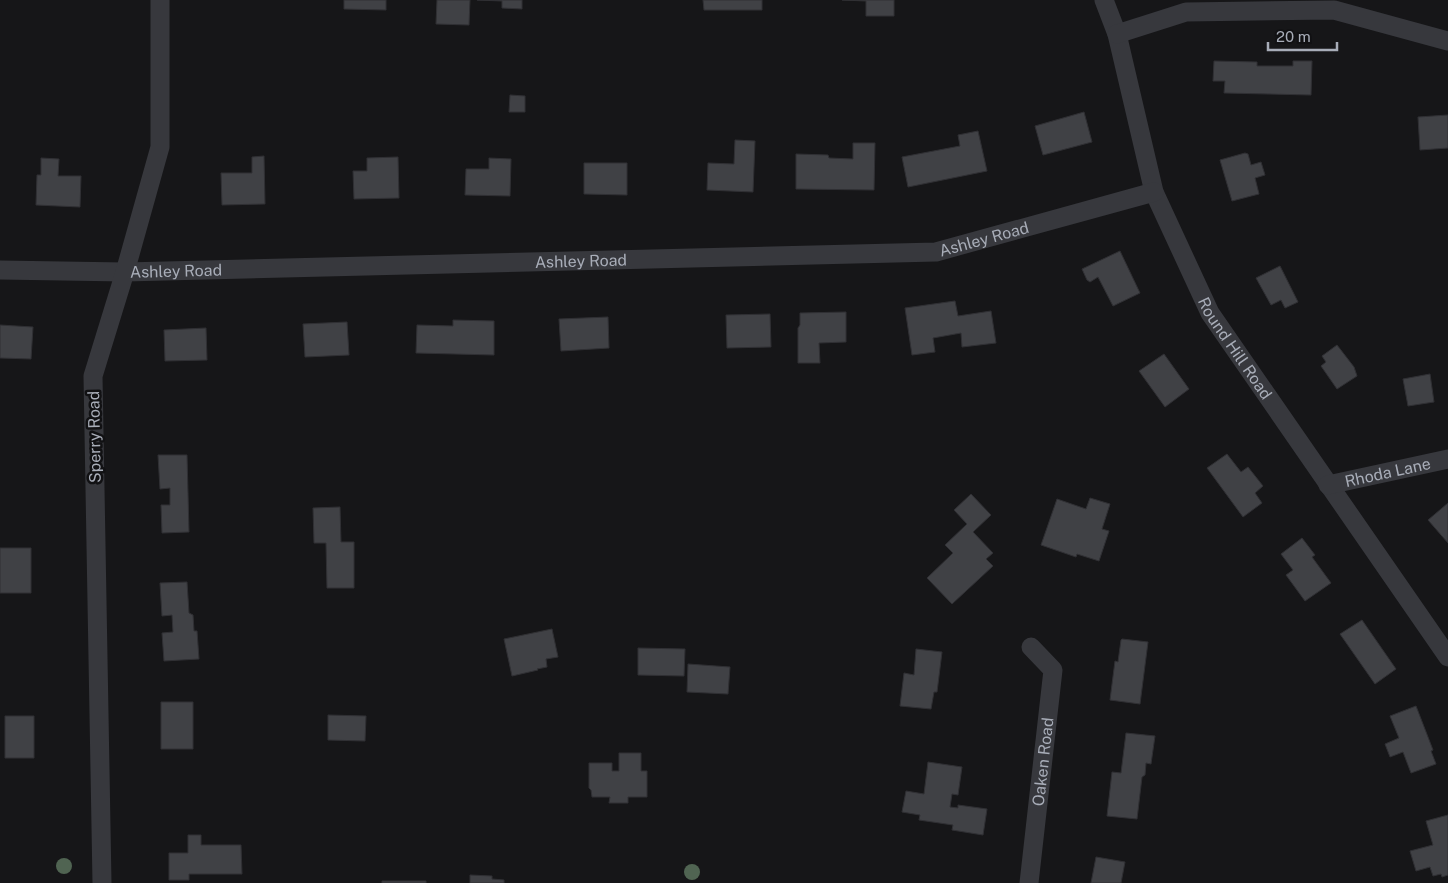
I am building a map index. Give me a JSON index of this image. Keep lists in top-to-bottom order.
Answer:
{
  "streets": {
    "street": [
      "Ashley Road",
      "Round Hill Road",
      "Sperry Road",
      "Rhoda Lane",
      "Oaken Road"
    ]
  },
  "crossings": [
    ["Ashley Road", "Round Hill Road"],
    ["Ashley Road", "Sperry Road"],
    ["Round Hill Road", "Rhoda Lane"]
  ],
  "scale_bar": "20 m"
}
